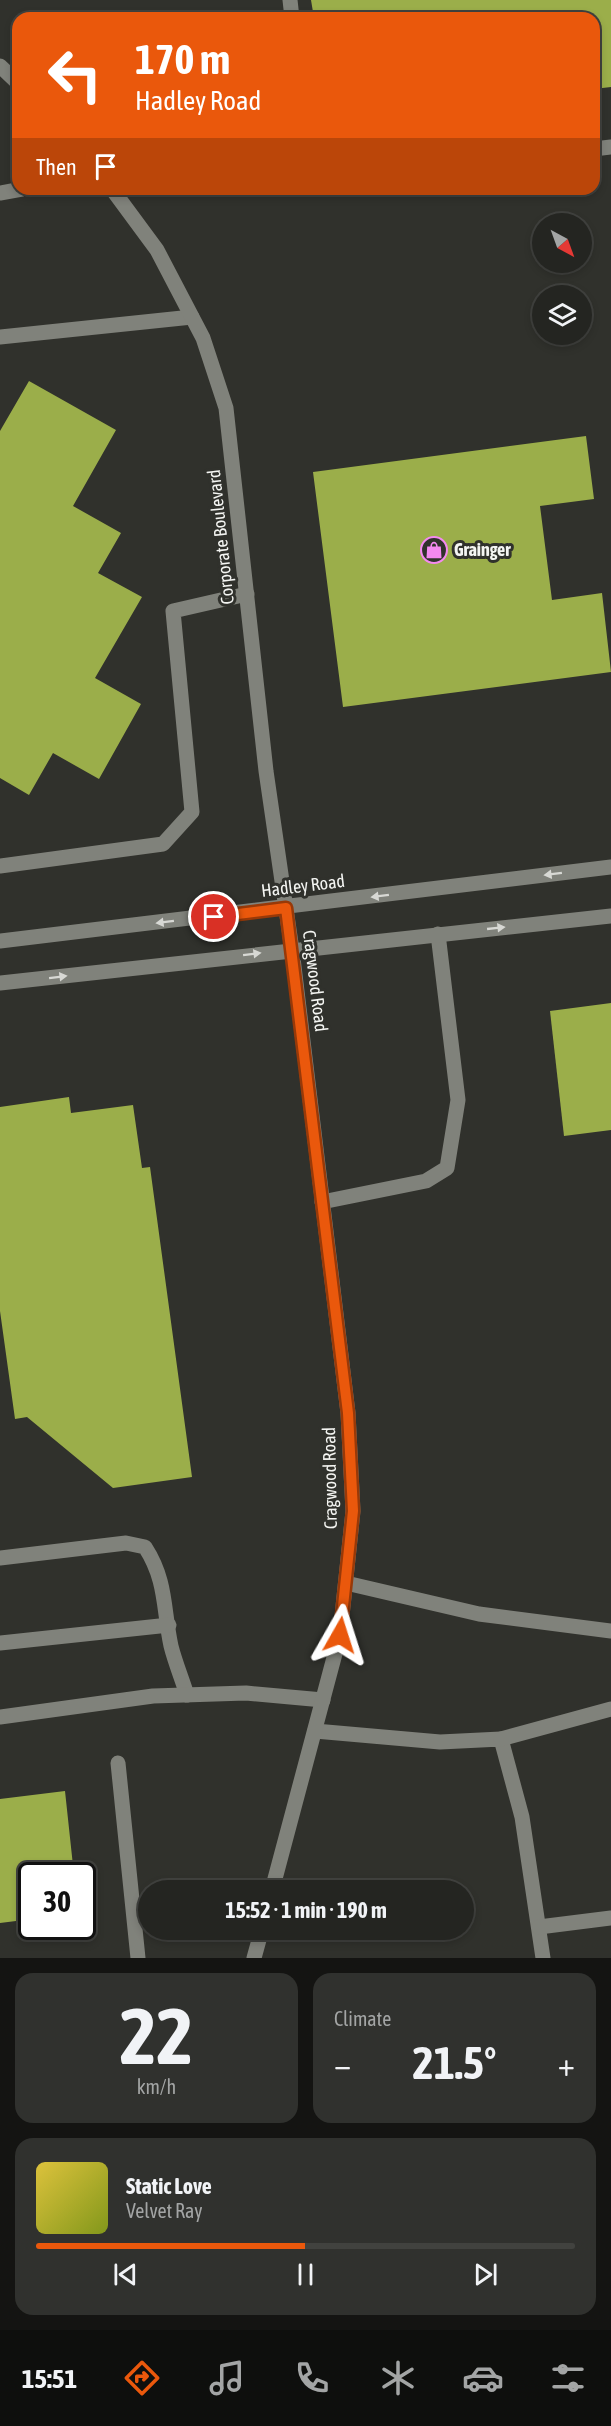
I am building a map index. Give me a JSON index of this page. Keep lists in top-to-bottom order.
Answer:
{
  "streets": {
    "street": ["Corporate Boulevard", "Hadley Road", "Cragwood Road"]
  },
  "crossings": [
    ["Corporate Boulevard", "Hadley Road"],
    ["Corporate Boulevard", "Cragwood Road"],
    ["Hadley Road", "Cragwood Road"]
  ],
  "places": {
    "shop": ["Grainger"]
  },
  "north": "bottom right",
  "page": {
    "turn": ["170 m", "Hadley Road"],
    "then": "Then",
    "limit": "30",
    "trip": "15:52 · 1 min · 190 m",
    "tile": [
      ["22", "km/h"],
      "Climate"
    ],
    "heat": ["−", "21.5°", "+"],
    "song": ["Static Love", "Velvet Ray"],
    "tabs": "15:51"
  }
}
